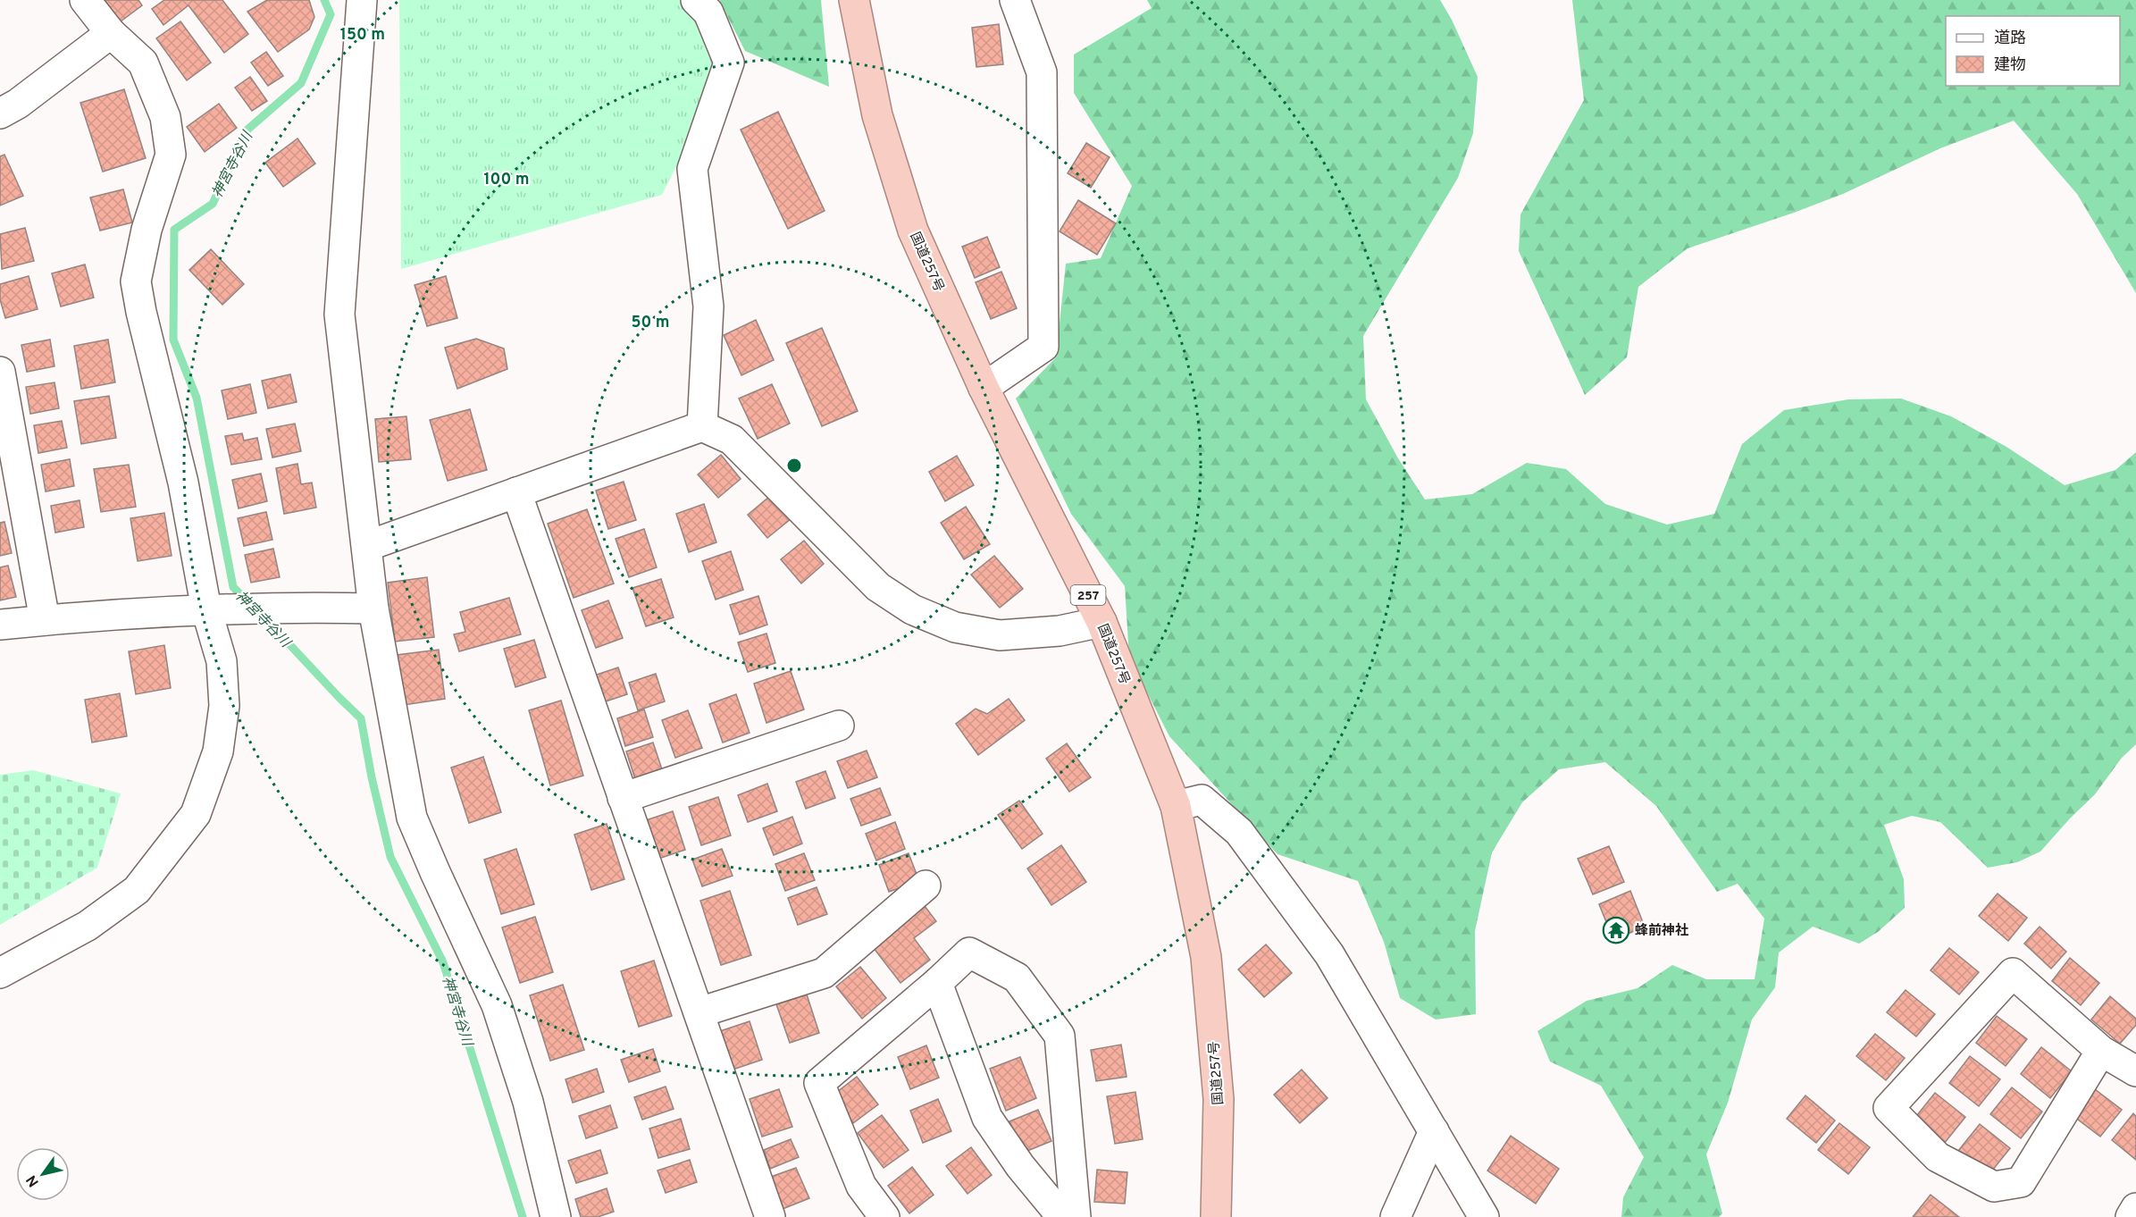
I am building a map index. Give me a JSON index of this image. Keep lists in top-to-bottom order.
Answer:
{
  "streets": {
    "highway": ["国道257号", "257"]
  },
  "water": ["神宮寺谷川"],
  "places": {
    "temple": ["蜂前神社"]
  },
  "legend": ["道路", "建物"],
  "north": "bottom left",
  "rings": ["150 m", "100 m", "50 m"]
}
